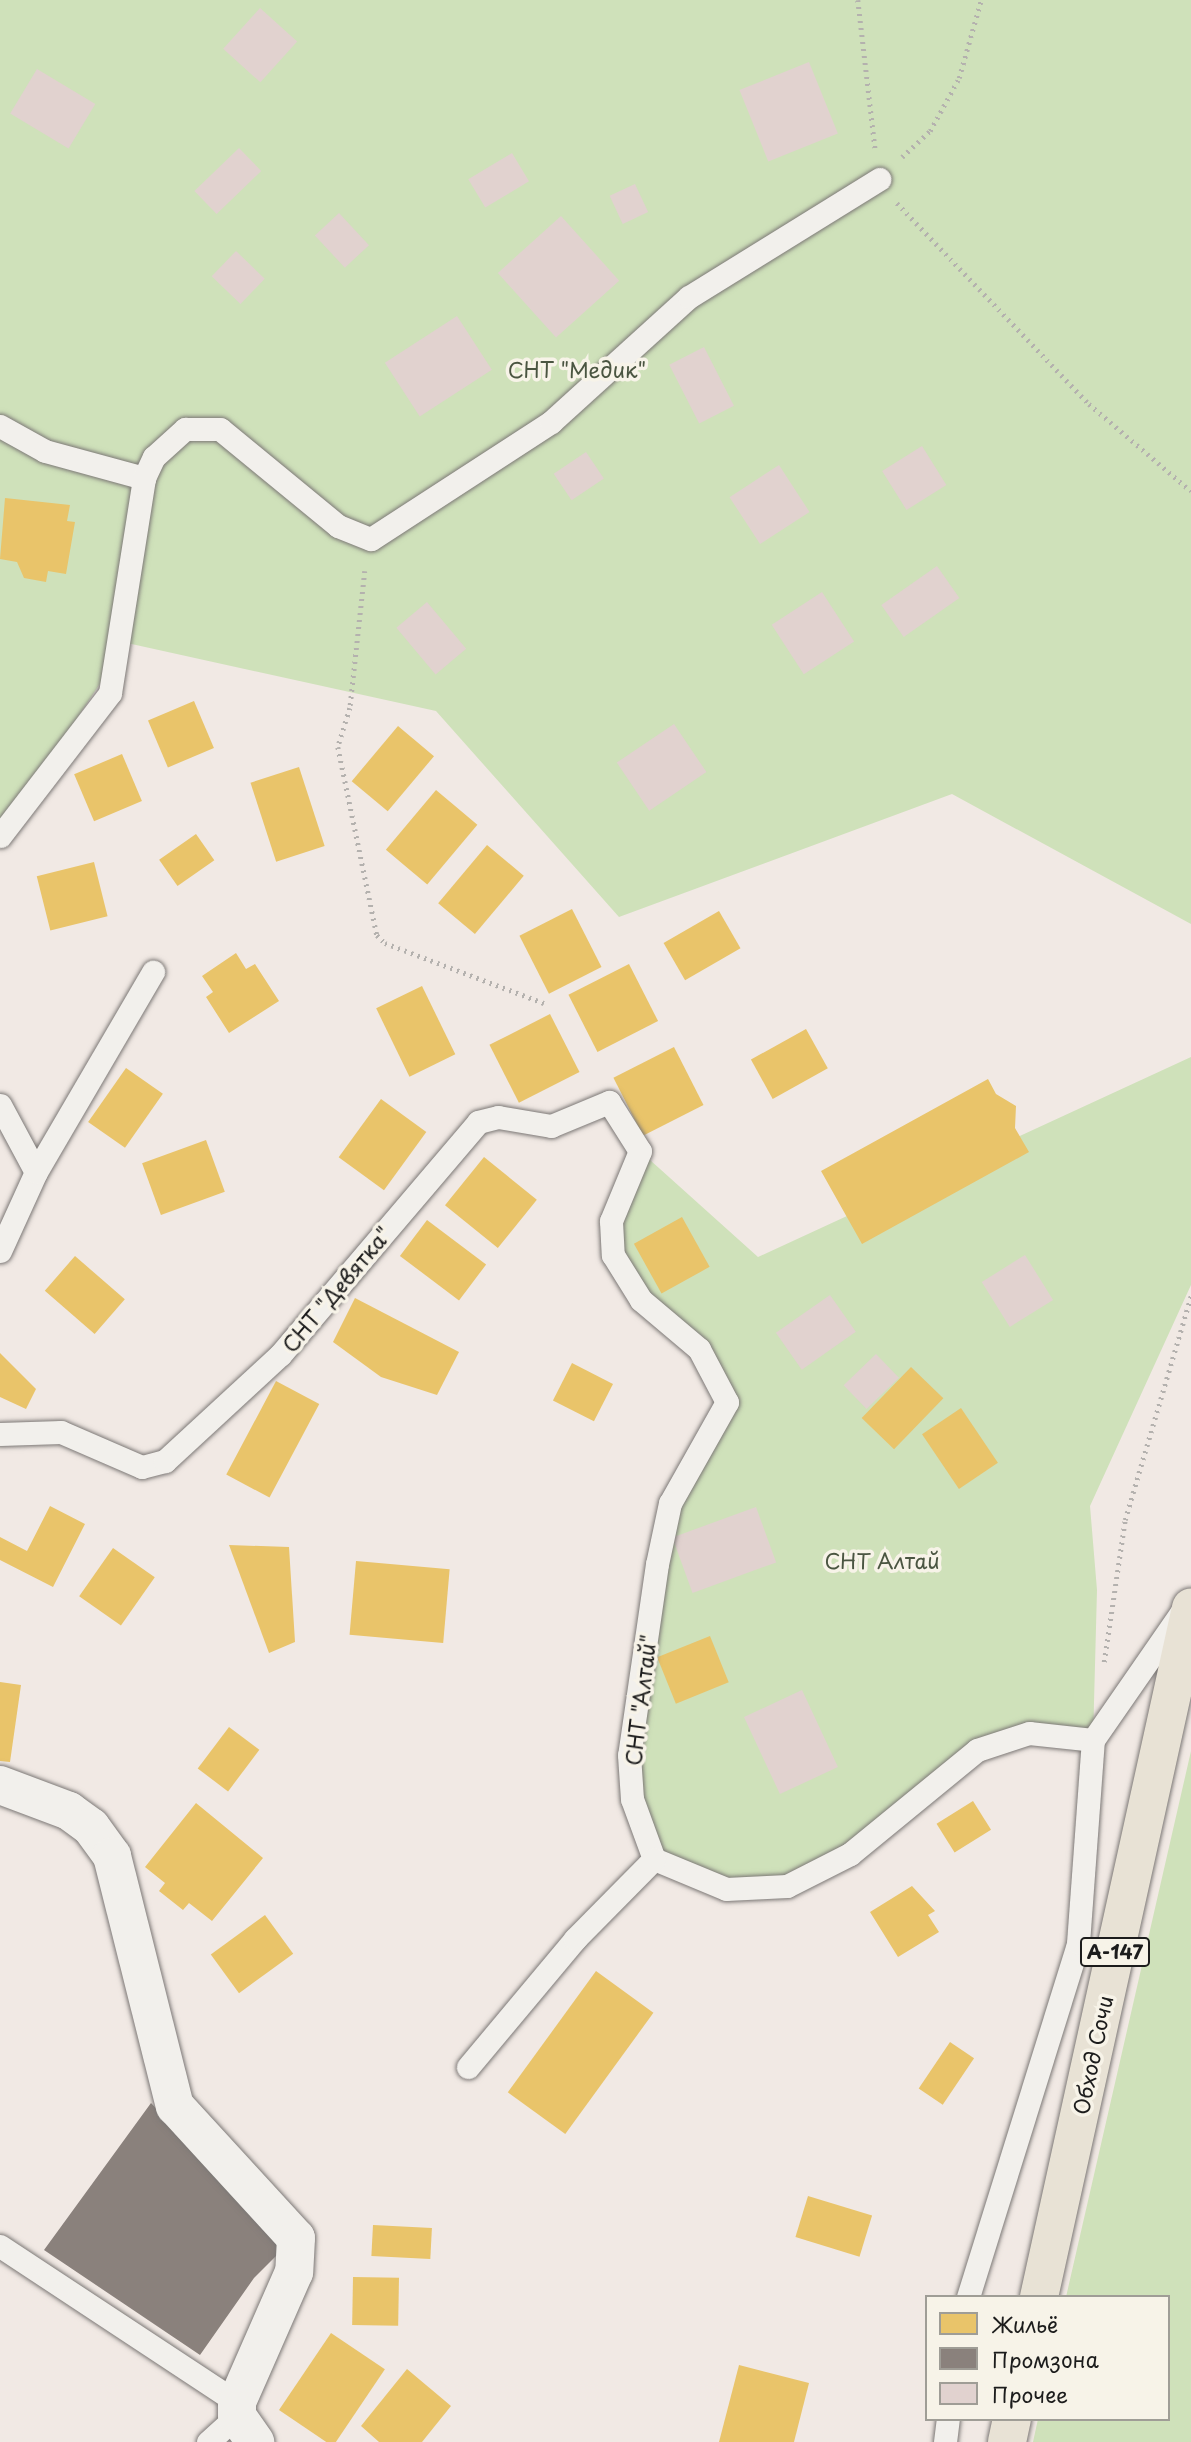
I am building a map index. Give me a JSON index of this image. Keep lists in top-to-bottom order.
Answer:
{
  "streets": {
    "highway": ["А-147", "Обход Сочи"],
    "lane": ["СНТ \"Девятка\"", "СНТ \"Алтай\""]
  },
  "crossings": [
    ["СНТ \"Девятка\"", "СНТ \"Алтай\""]
  ],
  "parks": ["СНТ \"Медик\"", "СНТ Алтай"],
  "legend": ["Жильё", "Промзона", "Прочее"]
}
